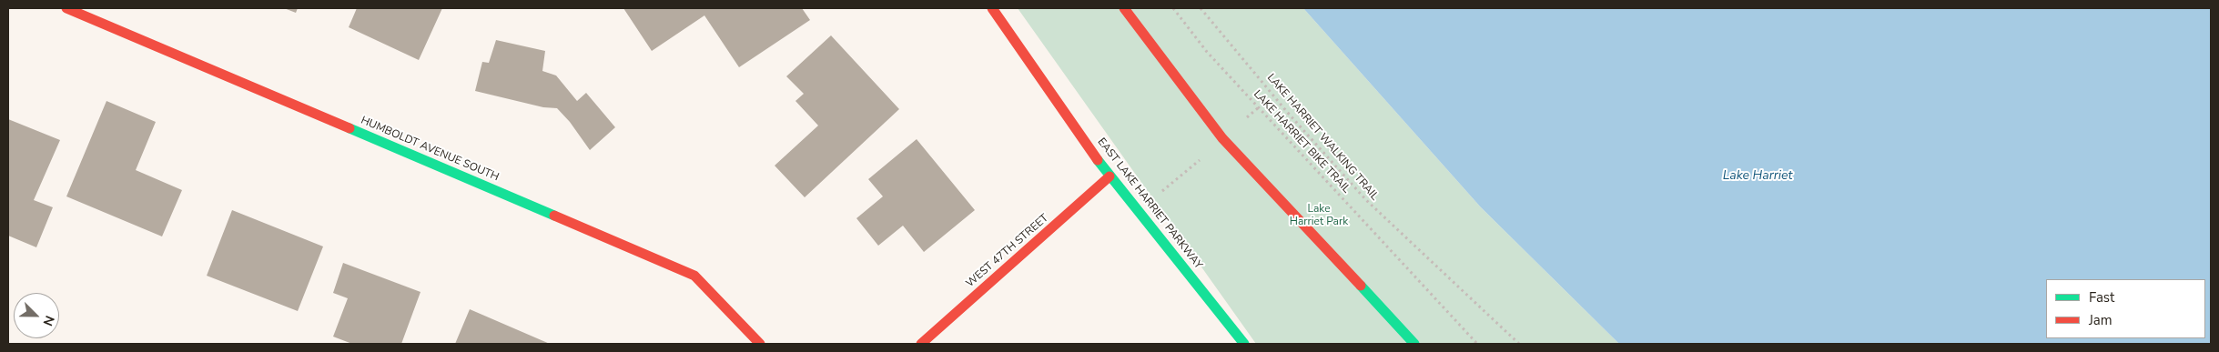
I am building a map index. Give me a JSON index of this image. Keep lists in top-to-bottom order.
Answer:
{
  "streets": {
    "street": ["HUMBOLDT AVENUE SOUTH", "EAST LAKE HARRIET PARKWAY", "WEST 47TH STREET"],
    "path": ["LAKE HARRIET WALKING TRAIL", "LAKE HARRIET BIKE TRAIL"]
  },
  "crossings": [
    ["EAST LAKE HARRIET PARKWAY", "WEST 47TH STREET"]
  ],
  "water": ["Lake Harriet"],
  "parks": ["Lake Harriet Park"],
  "legend": ["Fast", "Jam"],
  "north": "bottom right"
}
